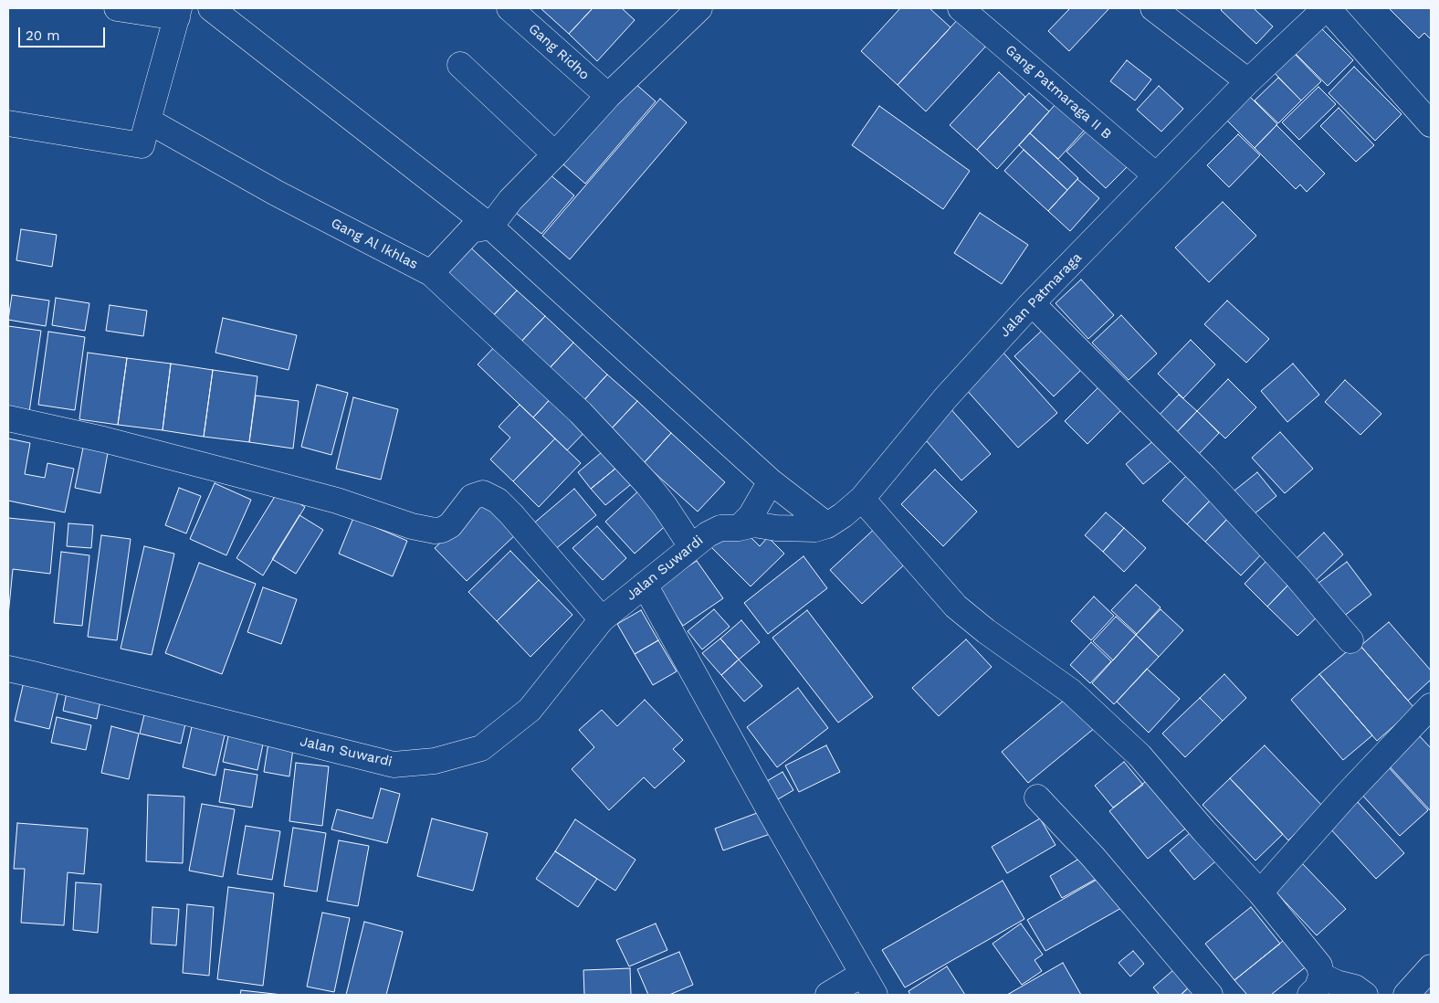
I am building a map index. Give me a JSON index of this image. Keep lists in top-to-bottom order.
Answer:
{
  "streets": {
    "street": [
      "Gang Ridho",
      "Gang Patmaraga II B",
      "Gang Al Ikhlas",
      "Jalan Patmaraga",
      "Jalan Suwardi"
    ]
  },
  "crossings": [
    ["Gang Patmaraga II B", "Jalan Patmaraga"],
    ["Jalan Patmaraga", "Jalan Suwardi"]
  ],
  "scale_bar": "20 m"
}
